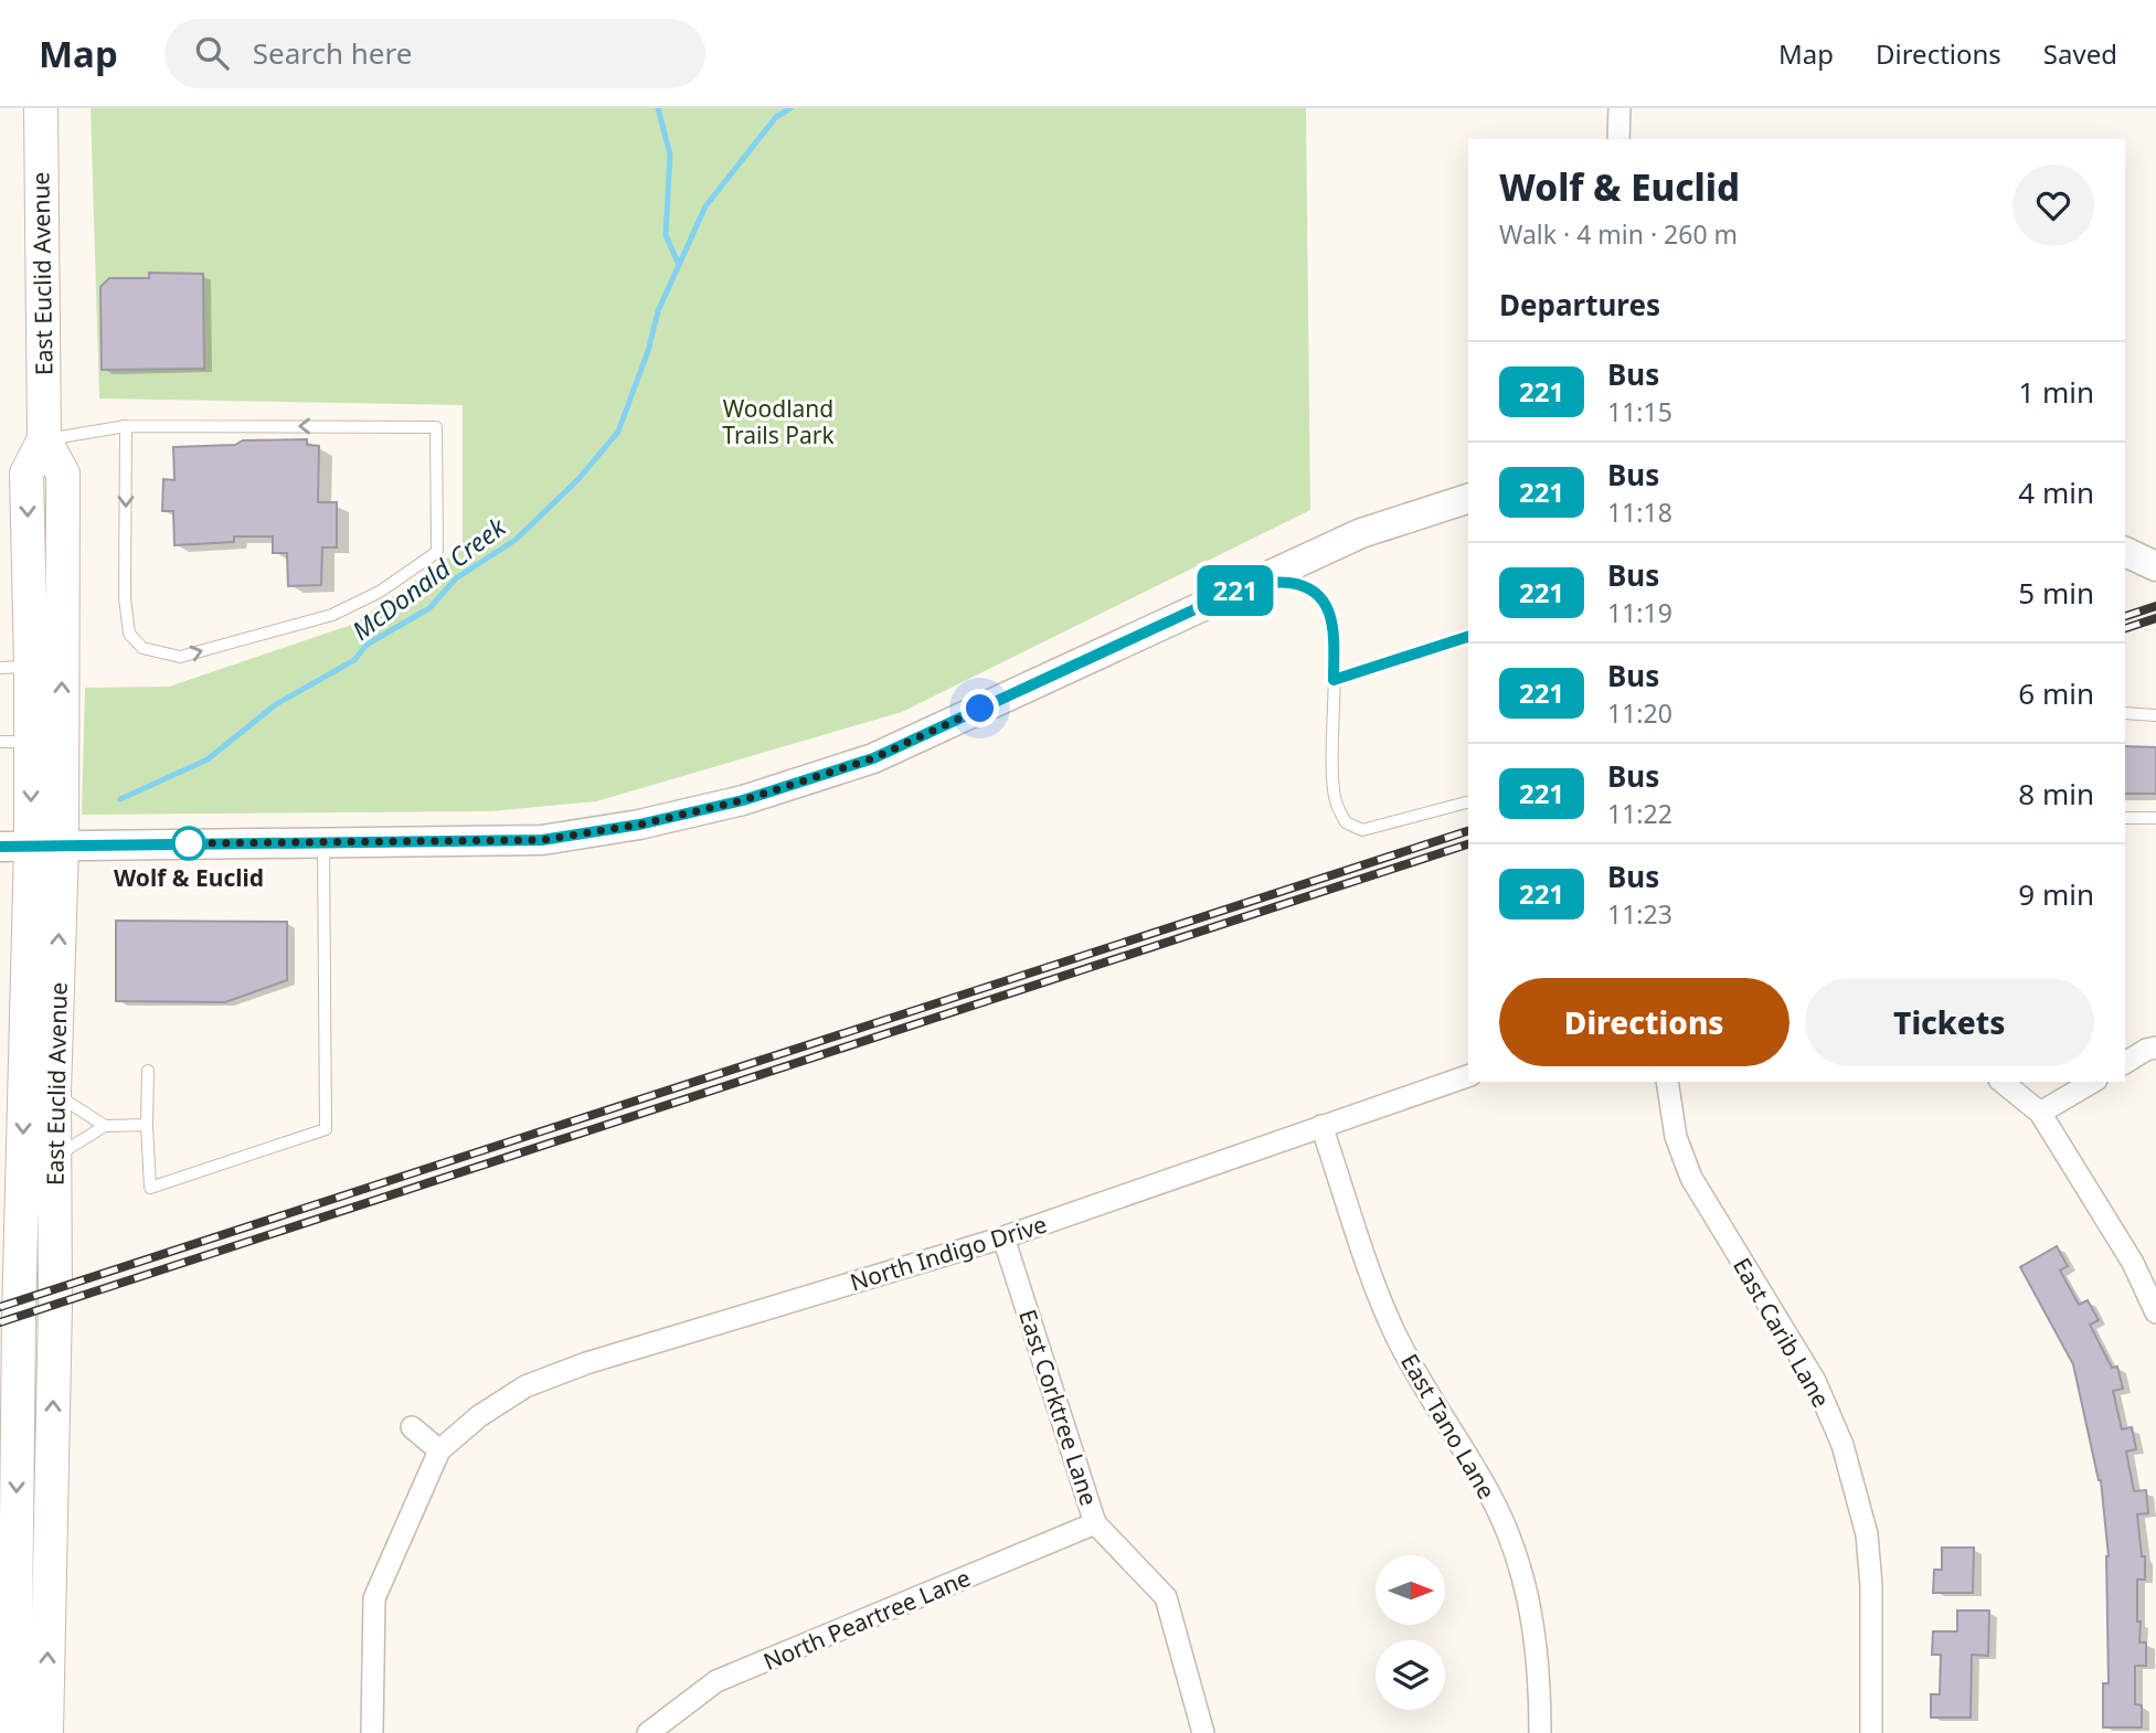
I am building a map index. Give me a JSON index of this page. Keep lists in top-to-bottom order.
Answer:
{
  "streets": {
    "main road": ["East Euclid Avenue"],
    "street": [
      "North Indigo Drive",
      "East Carib Lane",
      "East Corktree Lane",
      "East Tano Lane",
      "North Peartree Lane"
    ]
  },
  "crossings": [
    ["North Indigo Drive", "East Corktree Lane"],
    ["North Indigo Drive", "East Tano Lane"],
    ["East Corktree Lane", "North Peartree Lane"]
  ],
  "water": ["McDonald Creek"],
  "parks": ["Woodland Trails Park"],
  "places": ["Wolf & Euclid"],
  "lines": ["bus line 221"],
  "north": "right",
  "page": {
    "header": "Map",
    "search": "Search here",
    "nav": ["Map", "Directions", "Saved"],
    "on_map": "221",
    "heading": [
      ["Wolf & Euclid", "Walk · 4 min · 260 m"],
      "Departures"
    ],
    "list": [
      {
        "mark": "221",
        "name": "Bus",
        "note": "11:15",
        "value": "1 min"
      },
      {
        "mark": "221",
        "name": "Bus",
        "note": "11:18",
        "value": "4 min"
      },
      {
        "mark": "221",
        "name": "Bus",
        "note": "11:19",
        "value": "5 min"
      },
      {
        "mark": "221",
        "name": "Bus",
        "note": "11:20",
        "value": "6 min"
      },
      {
        "mark": "221",
        "name": "Bus",
        "note": "11:22",
        "value": "8 min"
      },
      {
        "mark": "221",
        "name": "Bus",
        "note": "11:23",
        "value": "9 min"
      }
    ],
    "buttons": ["Directions", "Tickets"]
  }
}
